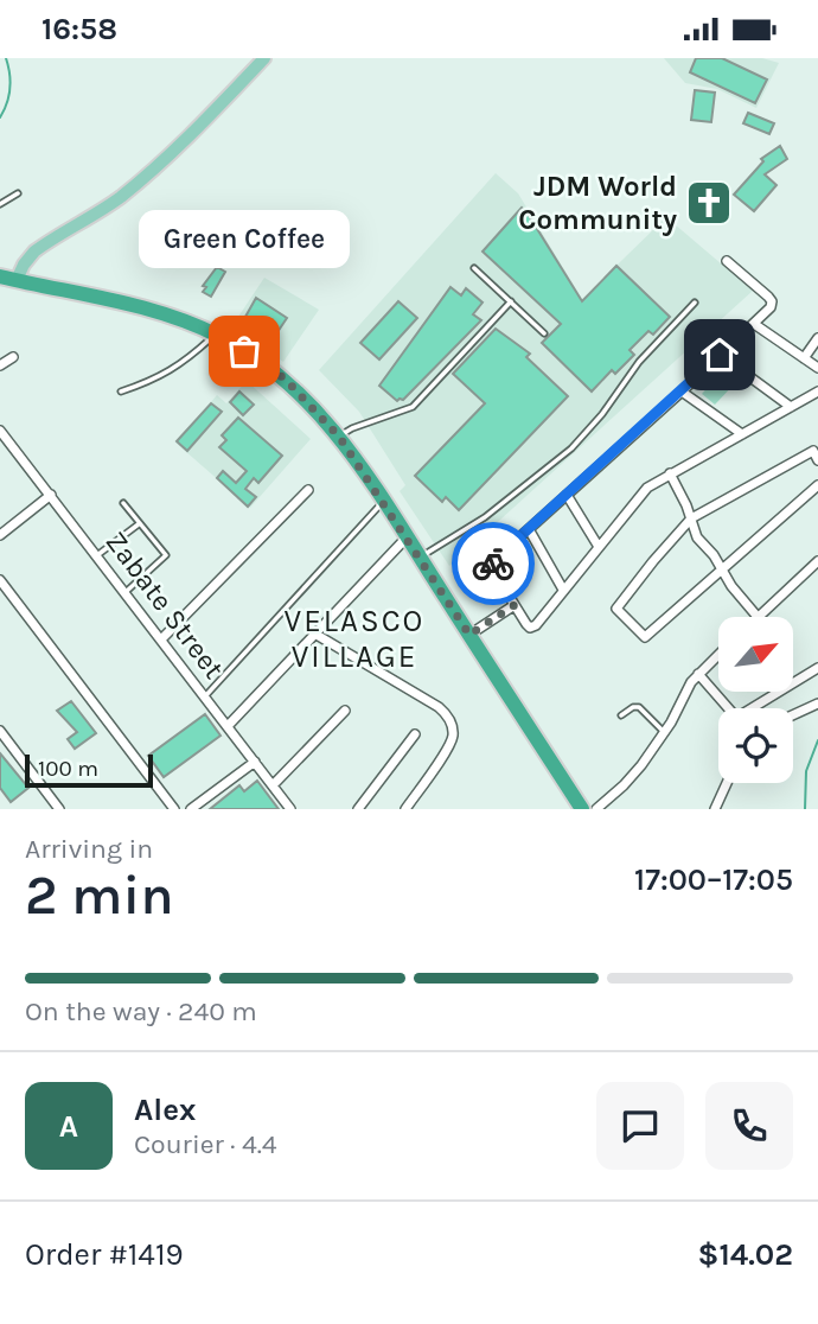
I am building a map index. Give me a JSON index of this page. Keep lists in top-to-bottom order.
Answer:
{
  "streets": {
    "street": ["Zabate Street"]
  },
  "districts": ["VELASCO VILLAGE"],
  "places": {
    "church": ["JDM World Community"],
    "other": ["Green Coffee"]
  },
  "scale_bar": "100 m",
  "north": "top right",
  "page": {
    "status": "16:58",
    "bubble": "Green Coffee",
    "scale": "100 m",
    "heading": ["2 min", "Arriving in", "17:00–17:05"],
    "panel": [
      "Alex",
      "Courier · 4.4",
      "Order #1419",
      "$14.02"
    ],
    "bar": "On the way · 240 m",
    "round": "A"
  }
}
